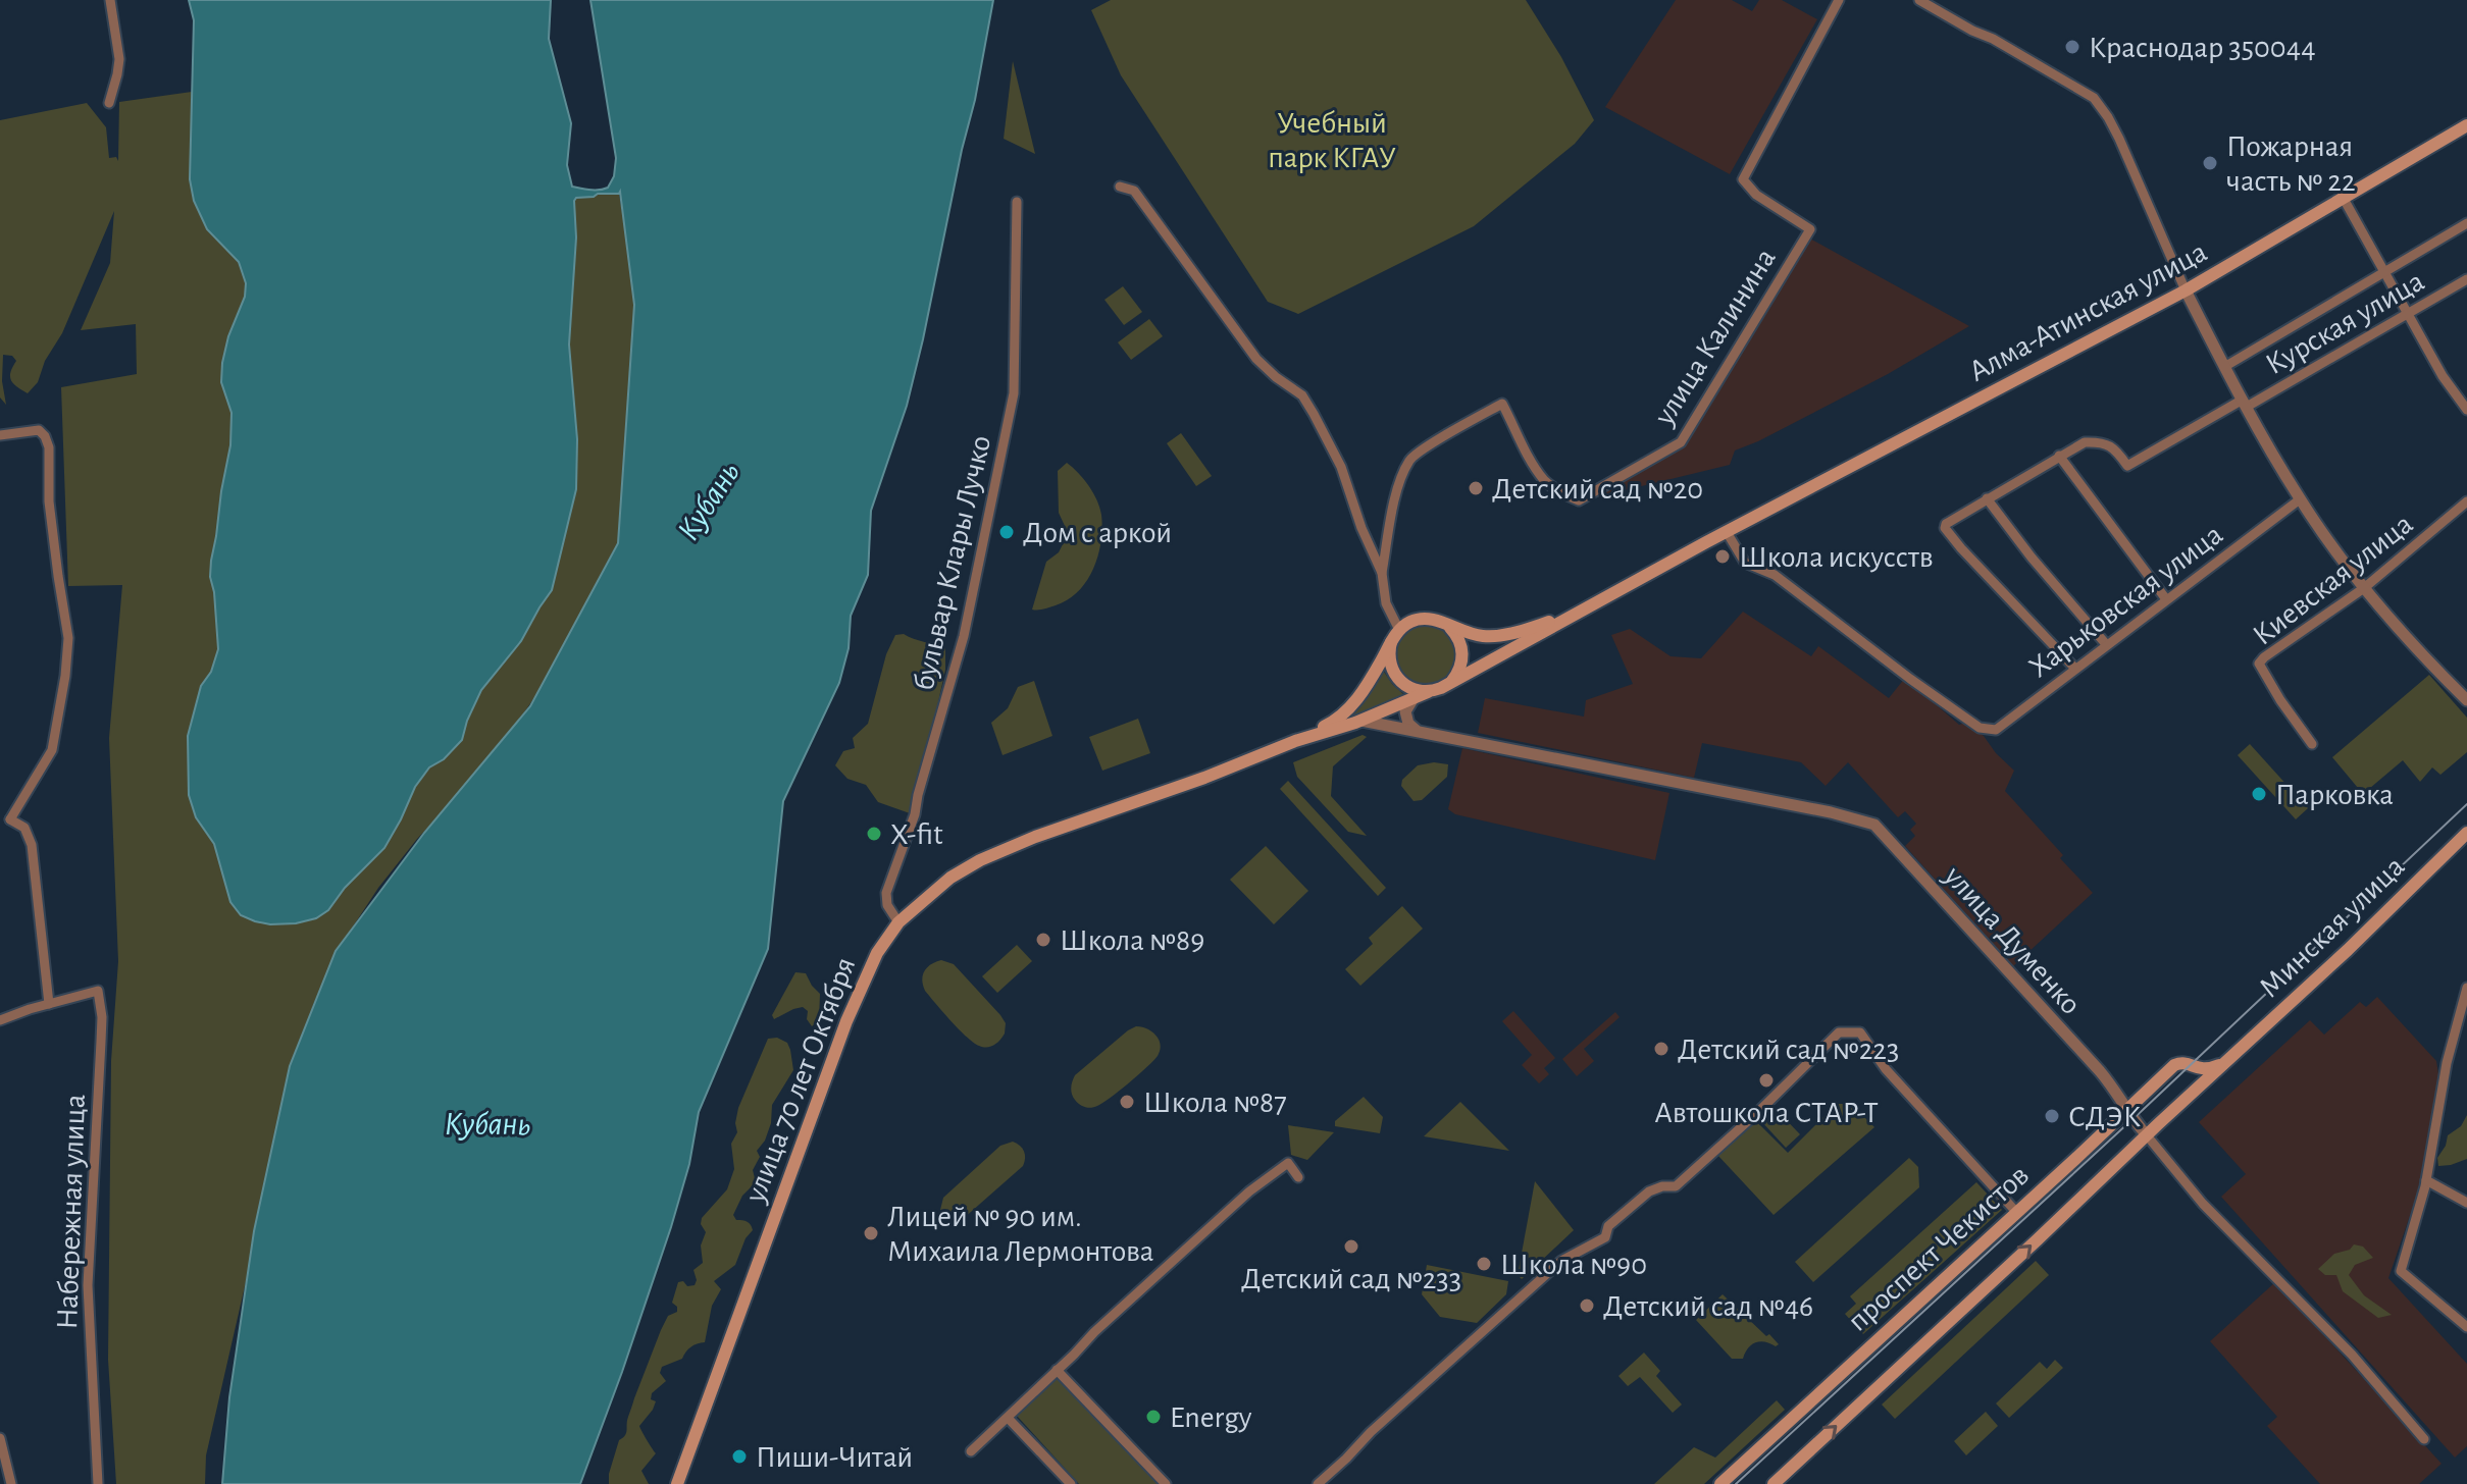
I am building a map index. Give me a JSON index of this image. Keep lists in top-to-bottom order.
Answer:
{
  "streets": {
    "main road": [
      "Алма-Атинская улица",
      "Минская улица",
      "улица 70 лет Октября",
      "проспект Чекистов"
    ],
    "street": [
      "Курская улица",
      "улица Калинина",
      "бульвар Клары Лучко",
      "Киевская улица",
      "Харьковская улица",
      "улица Думенко",
      "Набережная улица"
    ]
  },
  "crossings": [
    ["Алма-Атинская улица", "Харьковская улица"],
    ["Алма-Атинская улица", "улица 70 лет Октября"],
    ["бульвар Клары Лучко", "улица 70 лет Октября"],
    ["Минская улица", "проспект Чекистов"],
    ["улица Думенко", "улица 70 лет Октября"],
    ["улица Думенко", "проспект Чекистов"]
  ],
  "water": ["Кубань"],
  "parks": ["Учебный парк КГАУ"],
  "places": [
    "Краснодар 350044",
    "Пожарная часть № 22",
    "Детский сад №20",
    "Дом с аркой",
    "Школа искусств",
    "Парковка",
    "X-fit",
    "Школа №89",
    "Детский сад №223",
    "Автошкола СТАР-Т",
    "Школа №87",
    "СДЭК",
    "Лицей № 90 им. Михаила Лермонтова",
    "Детский сад №233",
    "Школа №90",
    "Детский сад №46",
    "Energy",
    "Пиши-Читай"
  ]
}
